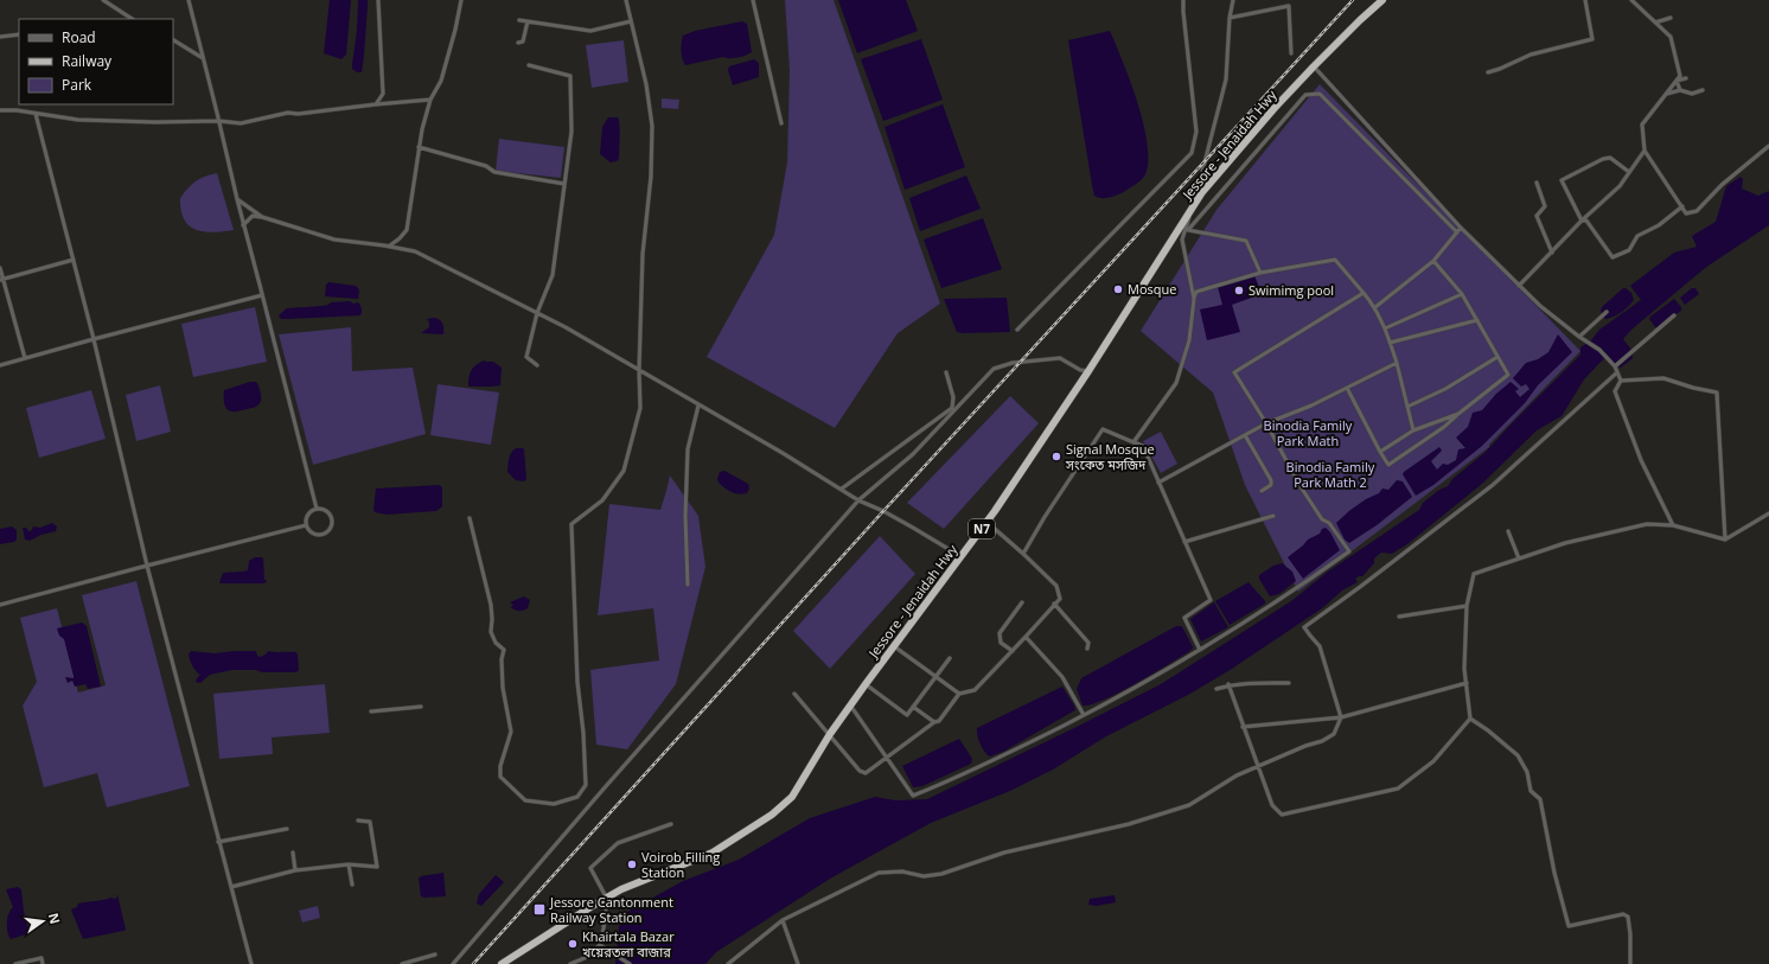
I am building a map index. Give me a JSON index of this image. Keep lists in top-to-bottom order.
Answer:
{
  "streets": {
    "highway": ["Jessore - Jenaidah Hwy", "N7"]
  },
  "parks": ["Binodia Family Park Math", "Binodia Family Park Math 2"],
  "places": {
    "other": [
      "Mosque",
      "Swimimg pool",
      "Signal Mosque সংকেত মসজিদ",
      "Voirob Filling Station",
      "Khairtala Bazar খয়েরতলা বাজার"
    ],
    "transit": ["Jessore Cantonment Railway Station"]
  },
  "legend": ["Road", "Railway", "Park"],
  "north": "right"
}
